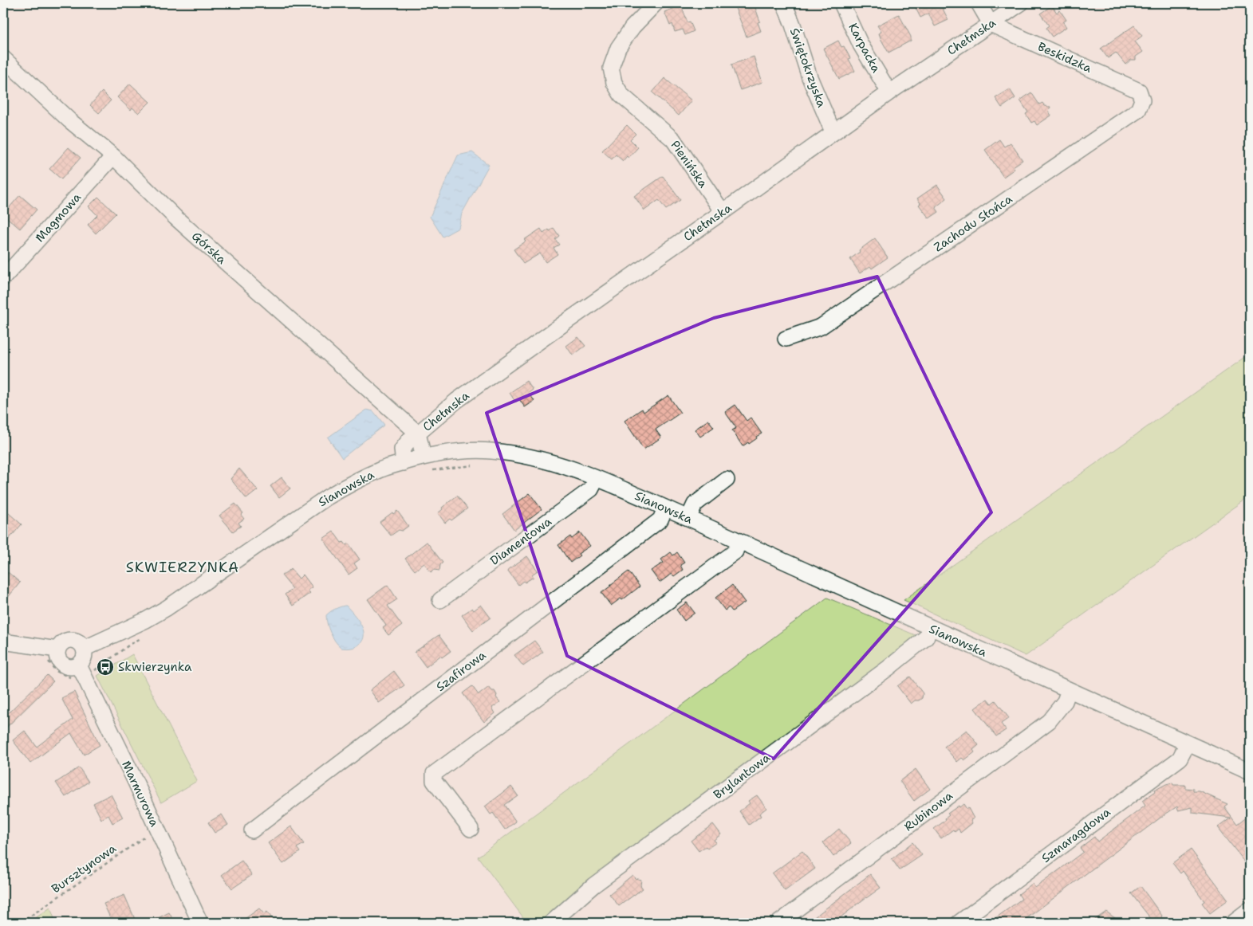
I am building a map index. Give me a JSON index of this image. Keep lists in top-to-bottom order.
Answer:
{
  "streets": {
    "street": [
      "Chełmska",
      "Karpacka",
      "Beskidzka",
      "Świętokrzyska",
      "Pienińska",
      "Magmowa",
      "Zachodu Słońca",
      "Górska",
      "Sianowska",
      "Diamentowa",
      "Szafirowa",
      "Brylantowa",
      "Marmurowa",
      "Rubinowa",
      "Szmaragdowa"
    ],
    "path": ["Bursztynowa"]
  },
  "crossings": [
    ["Chełmska", "Karpacka"],
    ["Chełmska", "Beskidzka"],
    ["Chełmska", "Świętokrzyska"],
    ["Chełmska", "Pienińska"],
    ["Chełmska", "Górska"],
    ["Chełmska", "Sianowska"],
    ["Beskidzka", "Zachodu Słońca"],
    ["Magmowa", "Górska"],
    ["Sianowska", "Diamentowa"],
    ["Sianowska", "Szafirowa"],
    ["Sianowska", "Brylantowa"],
    ["Sianowska", "Rubinowa"],
    ["Sianowska", "Szmaragdowa"],
    ["Marmurowa", "Bursztynowa"]
  ],
  "districts": ["SKWIERZYNKA"],
  "places": {
    "bus stop": ["Skwierzynka"]
  }
}
